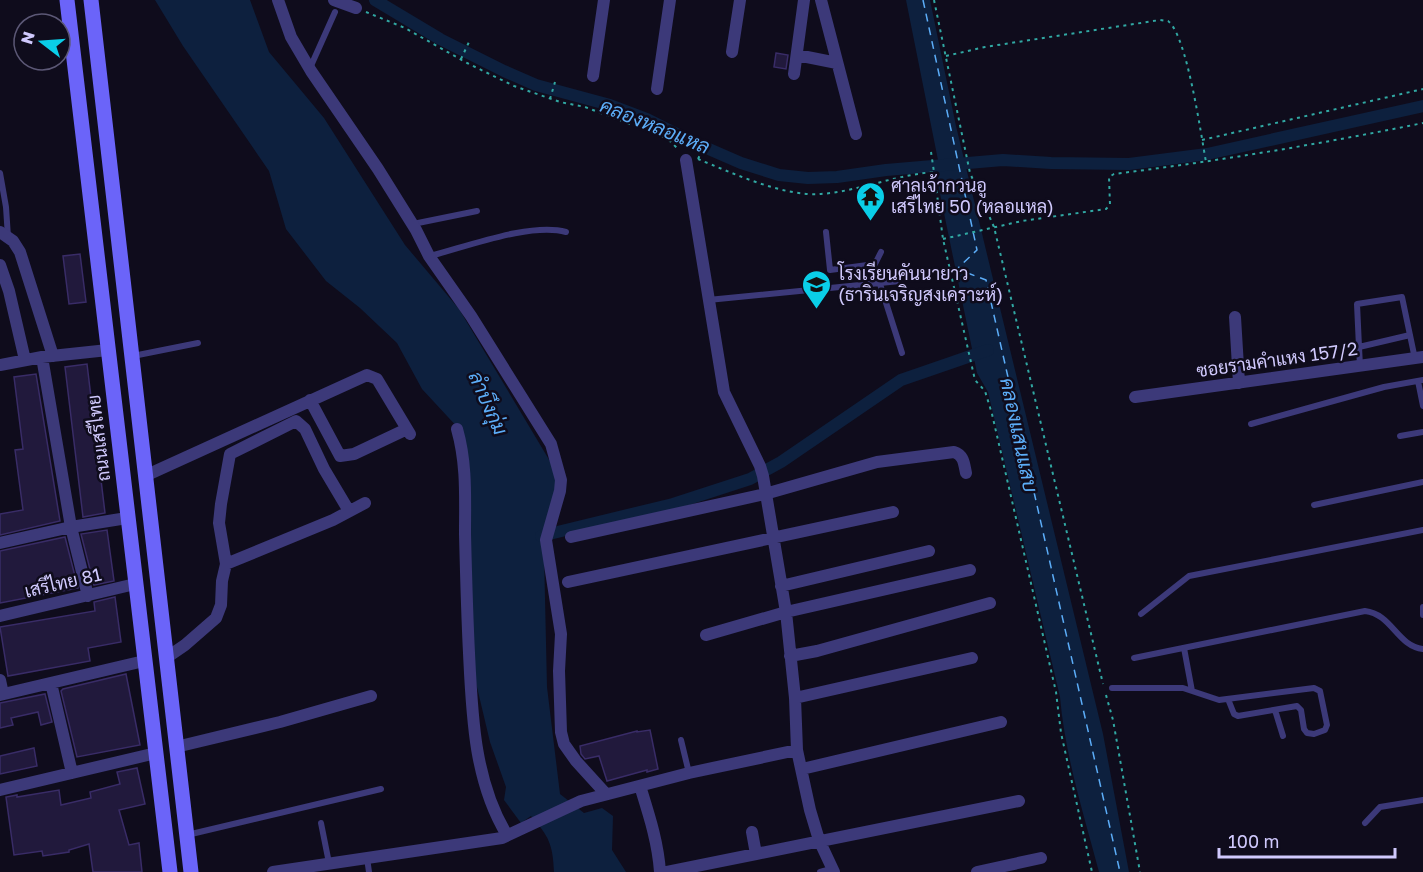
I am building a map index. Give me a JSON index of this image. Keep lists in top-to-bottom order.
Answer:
{
  "streets": {
    "main road": ["ถนนเสรีไทย"],
    "street": ["ซอยรามคำแหง 157/2", "เสรีไทย 81"]
  },
  "crossings": [
    ["ถนนเสรีไทย", "เสรีไทย 81"]
  ],
  "water": ["คลองหลอแหล", "ลำบึงกุ่ม", "คลองแสนแสบ"],
  "places": {
    "temple": ["ศาลเจ้ากวนอู เสรีไทย 50 (หลอแหล)"],
    "school or university": ["โรงเรียนคันนายาว (ธารินเจริญสงเคราะห์)"]
  },
  "scale_bar": "100 m",
  "north": "left"
}
